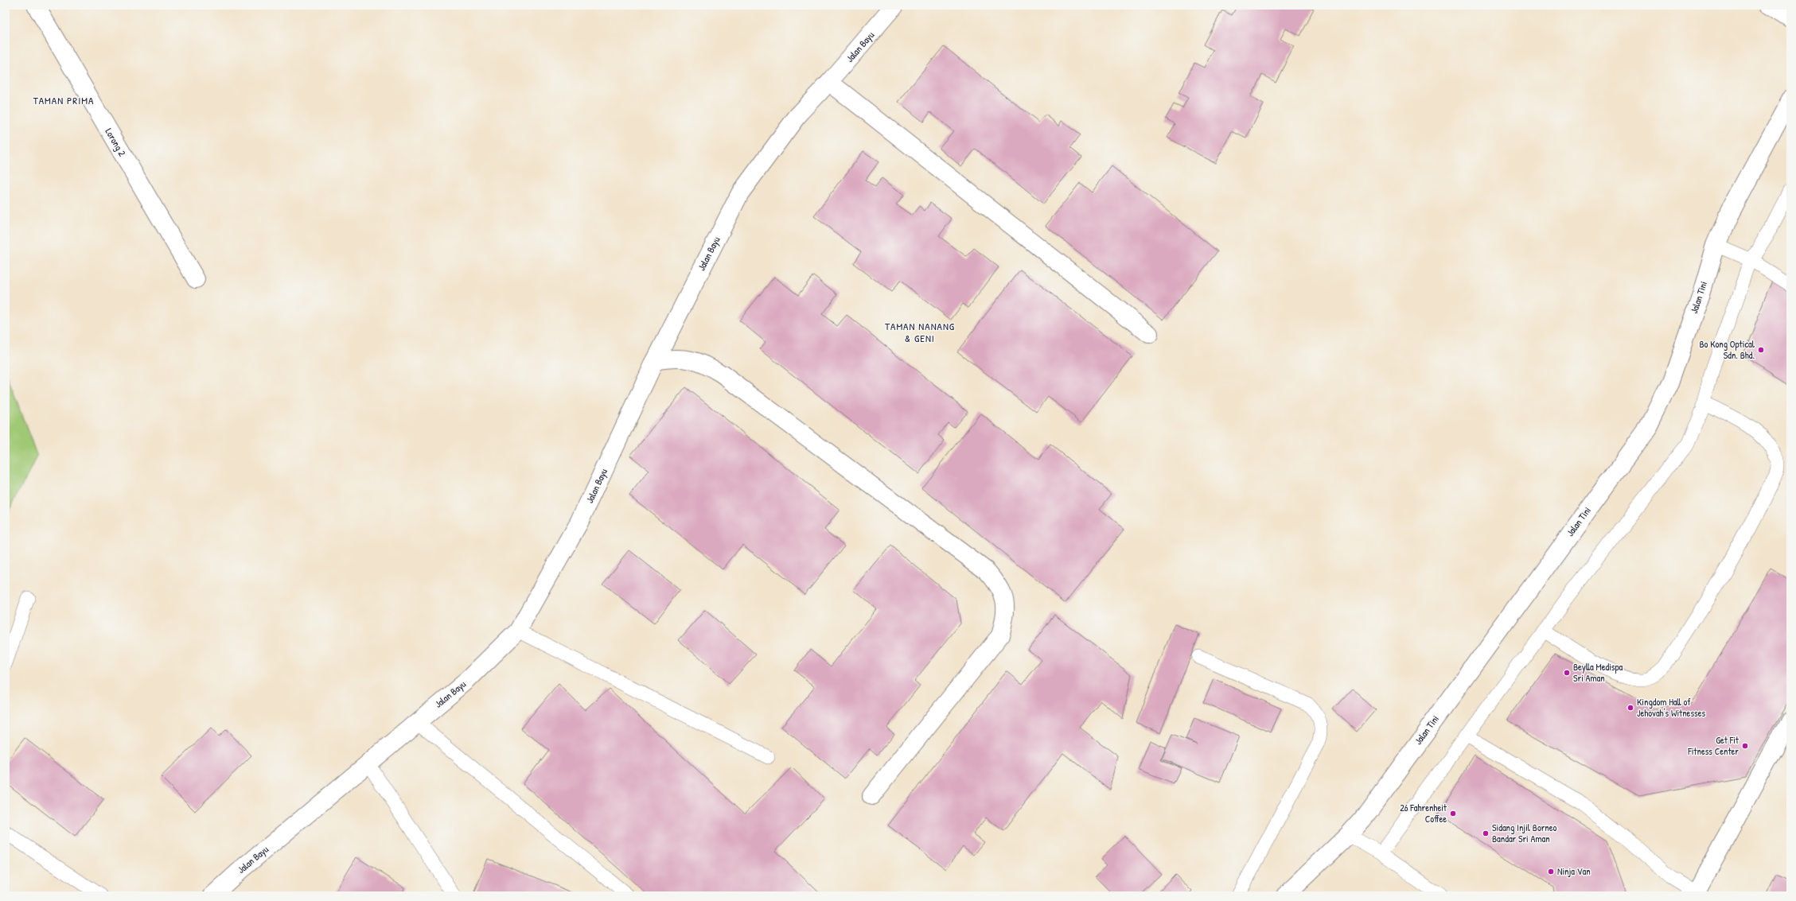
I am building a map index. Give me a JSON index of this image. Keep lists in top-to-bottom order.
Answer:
{
  "streets": {
    "street": ["Jalan Bayu", "Lorong 2", "Jalan Tini"]
  },
  "districts": ["TAMAN PRIMA", "TAMAN NANANG & GENI"],
  "places": [
    "Bo Kong Optical Sdn. Bhd.",
    "Beylla Medispa Sri Aman",
    "Kingdom Hall of Jehovah's Witnesses",
    "Get Fit Fitness Center",
    "26 Fahrenheit Coffee",
    "Sidang Injil Borneo Bandar Sri Aman",
    "Ninja Van"
  ]
}
